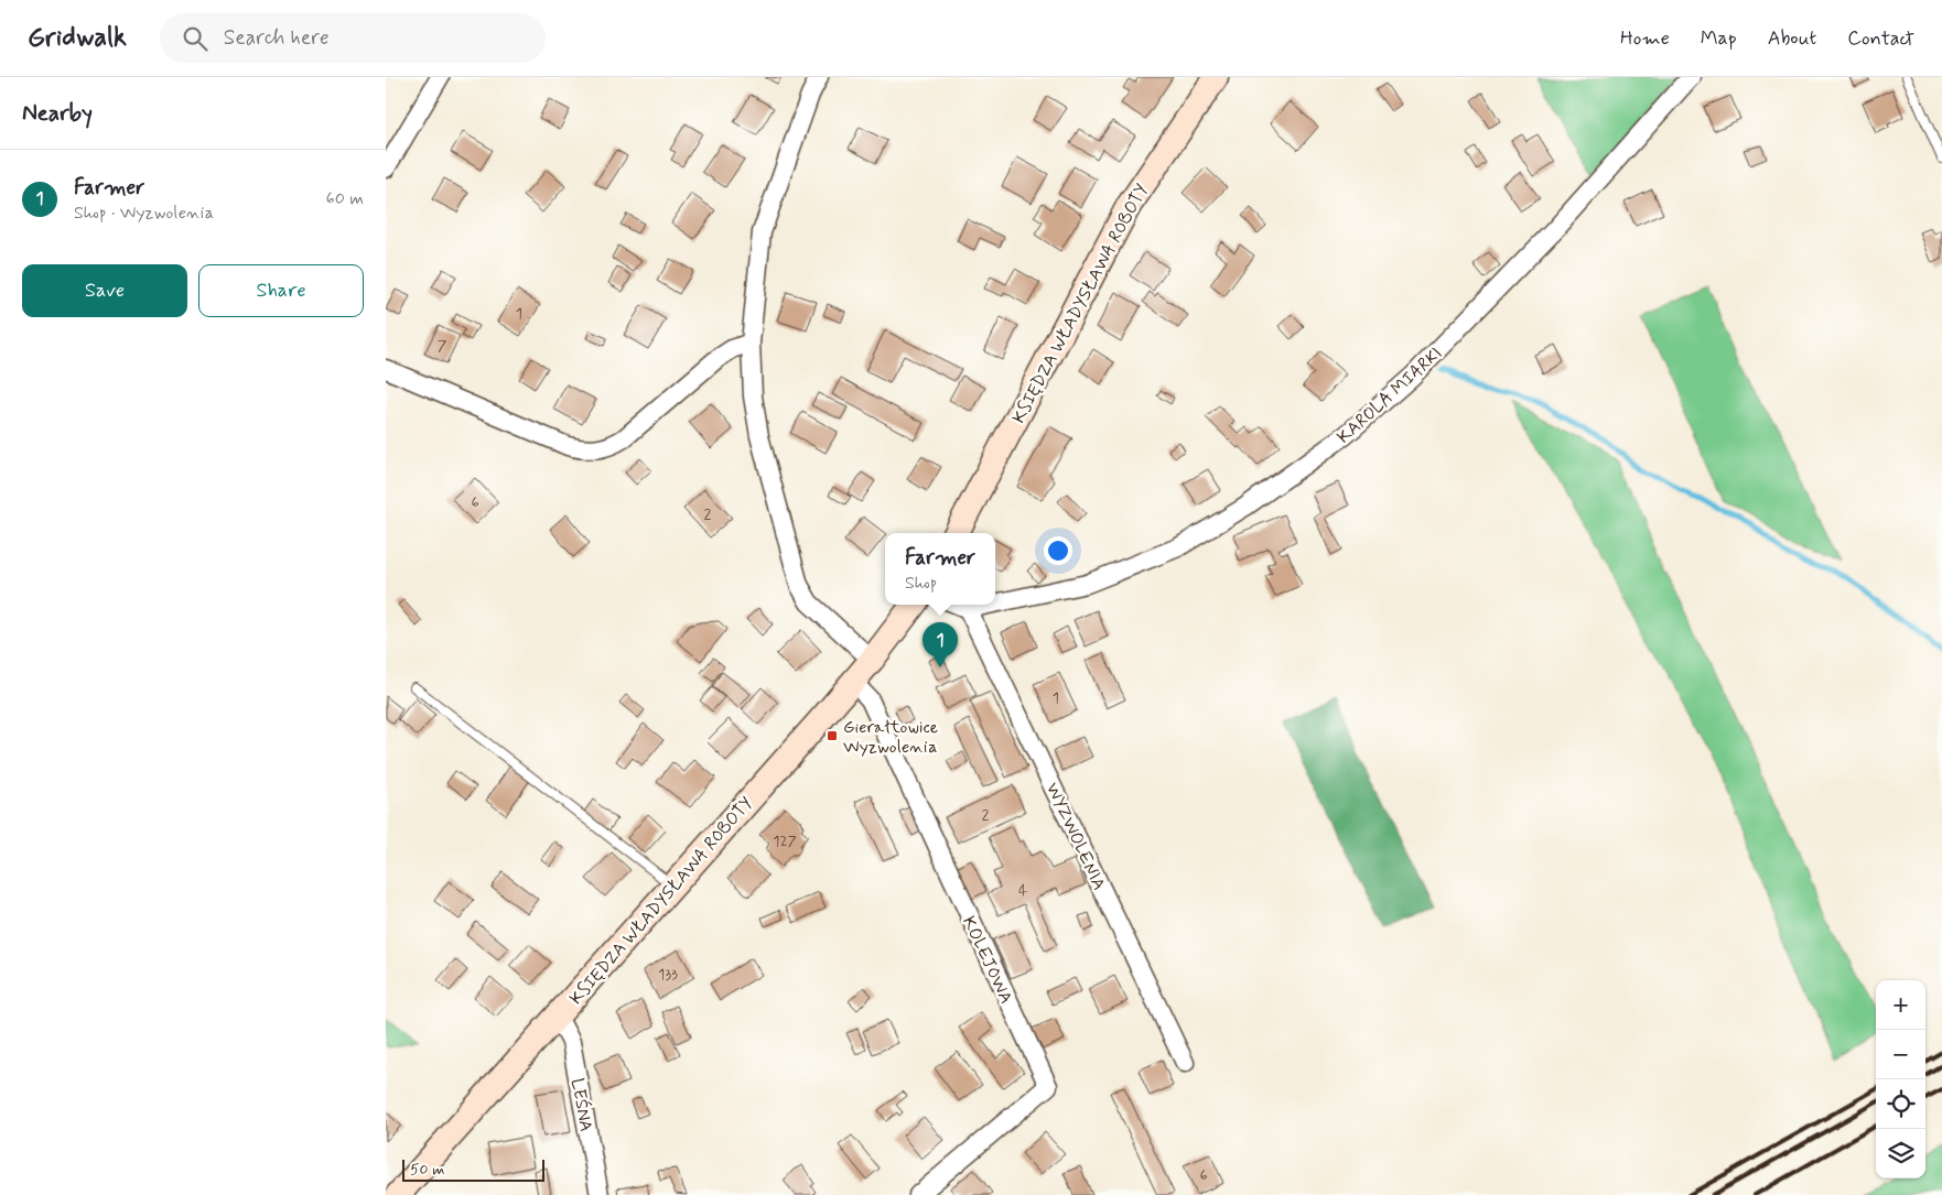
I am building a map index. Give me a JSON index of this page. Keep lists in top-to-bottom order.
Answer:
{
  "streets": {
    "main road": ["KSIĘDZA WŁADYSŁAWA ROBOTY"],
    "street": [
      "KAROLA MIARKI",
      "WYZWOLENIA",
      "KOLEJOWA",
      "LEŚNA"
    ]
  },
  "crossings": [
    ["KSIĘDZA WŁADYSŁAWA ROBOTY", "KOLEJOWA"],
    ["KSIĘDZA WŁADYSŁAWA ROBOTY", "LEŚNA"],
    ["KAROLA MIARKI", "WYZWOLENIA"]
  ],
  "places": {
    "transit": ["Gierałtowice Wyzwolenia"]
  },
  "house_numbers": [
    "1",
    "7",
    "6",
    "2",
    "1",
    "2",
    "127",
    "4",
    "133",
    "6"
  ],
  "scale_bar": "50 m",
  "page": {
    "header": "Gridwalk",
    "search": "Search here",
    "nav": [
      "Home",
      "Map",
      "About",
      "Contact"
    ],
    "heading": "Nearby",
    "list": [
      {
        "mark": "1",
        "name": "Farmer",
        "note": "Shop · Wyzwolenia",
        "value": "60 m"
      }
    ],
    "buttons": ["Save", "Share"],
    "popup": ["Farmer", "Shop"],
    "pins": "1",
    "map_buttons": ["+", "−"],
    "scale": "50 m"
  }
}
